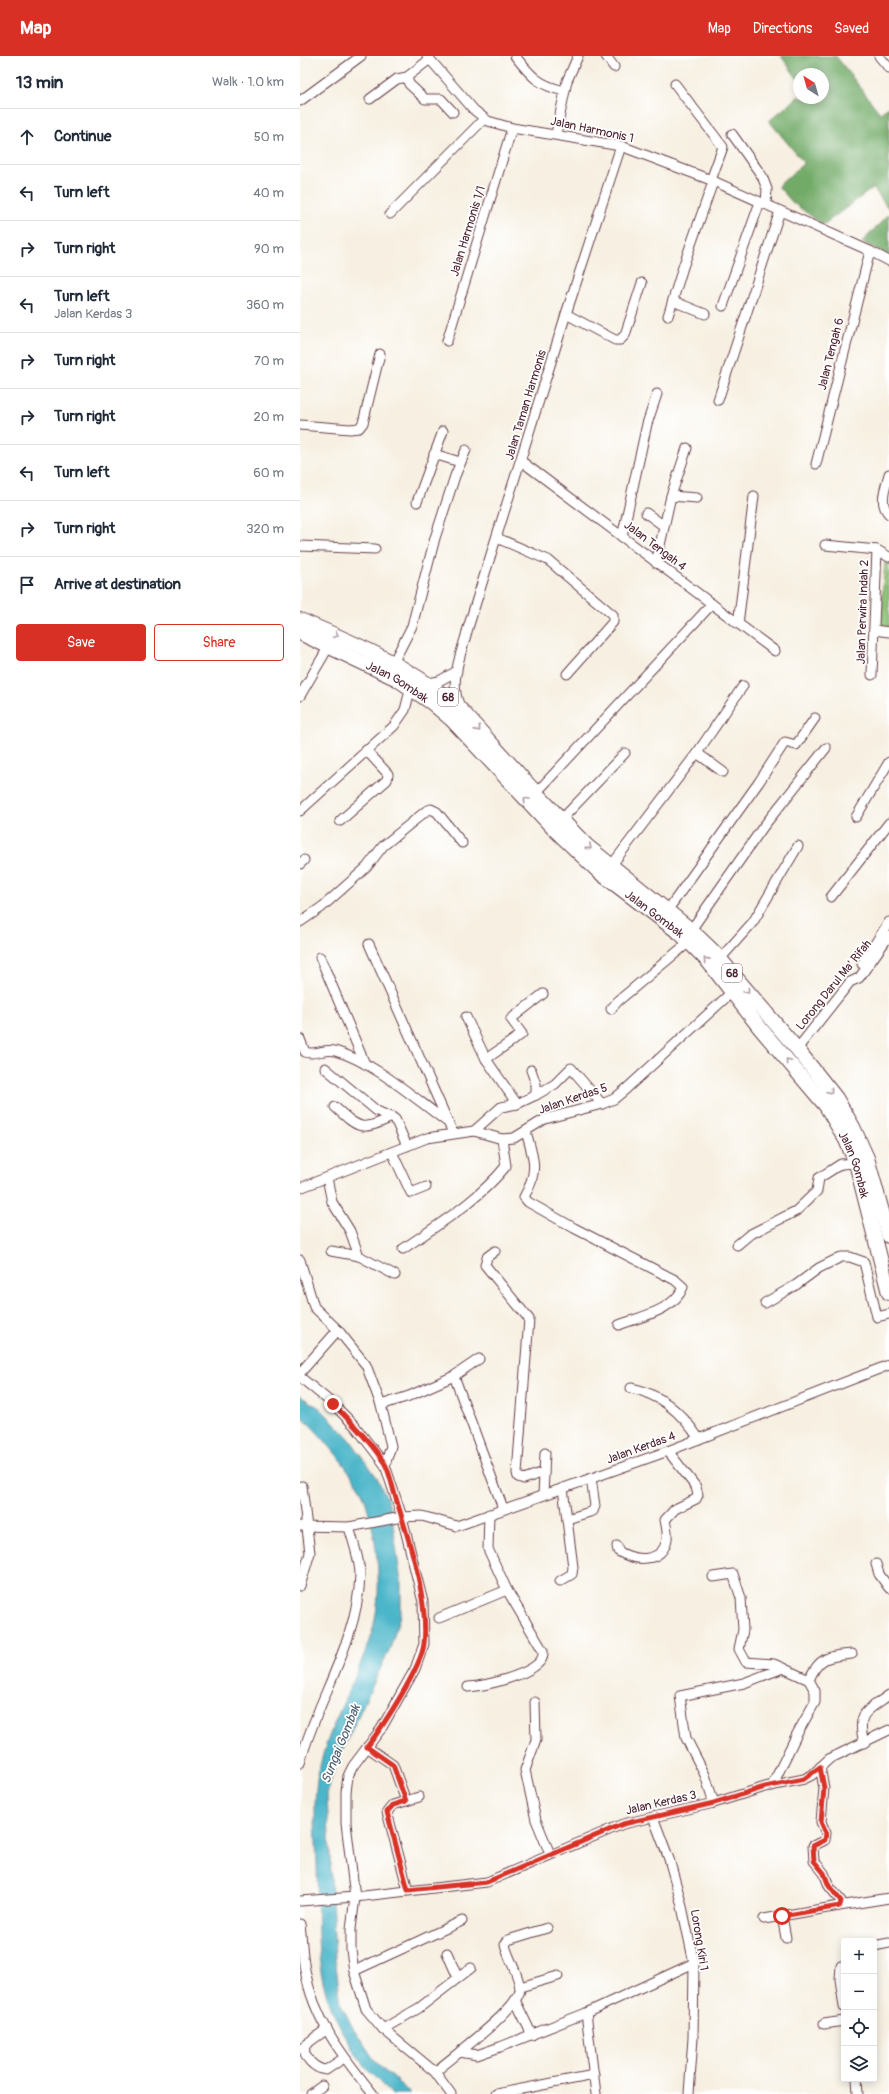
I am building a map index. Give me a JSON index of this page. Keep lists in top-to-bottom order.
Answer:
{
  "streets": {
    "main road": ["Jalan Gombak", "68"],
    "street": [
      "Jalan Harmonis 1",
      "Jalan Harmonis 1/1",
      "Jalan Tengah 6",
      "Jalan Taman Harmonis",
      "Jalan Tengah 4",
      "Jalan Perwira Indah 2",
      "Lorong Darul Ma' Rifah",
      "Jalan Kerdas 5",
      "Jalan Kerdas 4",
      "Jalan Kerdas 3",
      "Lorong Kiri 1"
    ]
  },
  "crossings": [
    ["Jalan Harmonis 1", "Jalan Harmonis 1/1"],
    ["Jalan Harmonis 1", "Jalan Taman Harmonis"],
    ["Jalan Taman Harmonis", "Jalan Tengah 4"],
    ["Jalan Taman Harmonis", "Jalan Gombak"],
    ["Jalan Gombak", "Lorong Darul Ma' Rifah"],
    ["Jalan Gombak", "Jalan Kerdas 5"],
    ["Jalan Kerdas 3", "Lorong Kiri 1"]
  ],
  "water": ["Sungai Gombak"],
  "north": "top left",
  "page": {
    "header": "Map",
    "nav": ["Map", "Directions", "Saved"],
    "heading": ["13 min", "Walk · 1.0 km"],
    "list": [
      ["Continue", "50 m"],
      ["Turn left", "40 m"],
      ["Turn right", "90 m"],
      ["Turn left", "Jalan Kerdas 3", "360 m"],
      ["Turn right", "70 m"],
      ["Turn right", "20 m"],
      ["Turn left", "60 m"],
      ["Turn right", "320 m"],
      "Arrive at destination"
    ],
    "buttons": ["Save", "Share"],
    "map_buttons": ["+", "−"]
  }
}
